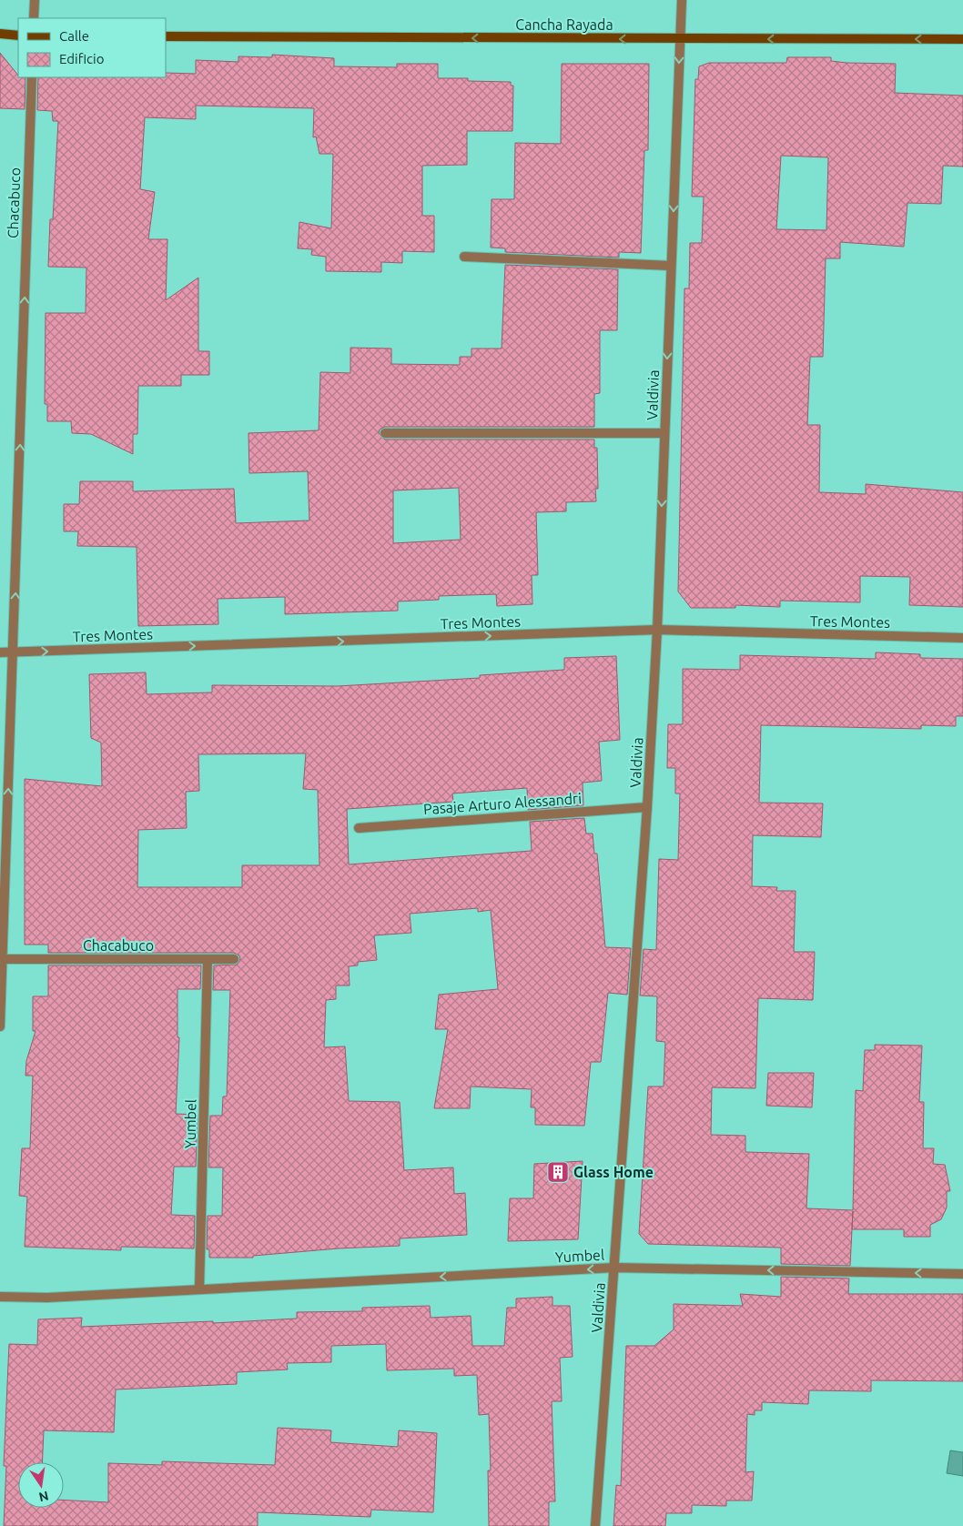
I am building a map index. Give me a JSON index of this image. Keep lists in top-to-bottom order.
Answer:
{
  "streets": {
    "main road": ["Cancha Rayada"],
    "street": [
      "Chacabuco",
      "Valdivia",
      "Tres Montes",
      "Pasaje Arturo Alessandri",
      "Yumbel"
    ]
  },
  "crossings": [
    ["Cancha Rayada", "Valdivia"],
    ["Chacabuco", "Tres Montes"],
    ["Chacabuco", "Yumbel"],
    ["Valdivia", "Tres Montes"],
    ["Valdivia", "Pasaje Arturo Alessandri"],
    ["Valdivia", "Yumbel"]
  ],
  "one_way": [
    "Cancha Rayada",
    "Chacabuco",
    "Valdivia",
    "Tres Montes",
    "Yumbel"
  ],
  "places": {
    "building": ["Glass Home"]
  },
  "legend": ["Calle", "Edificio"],
  "north": "bottom"
}
